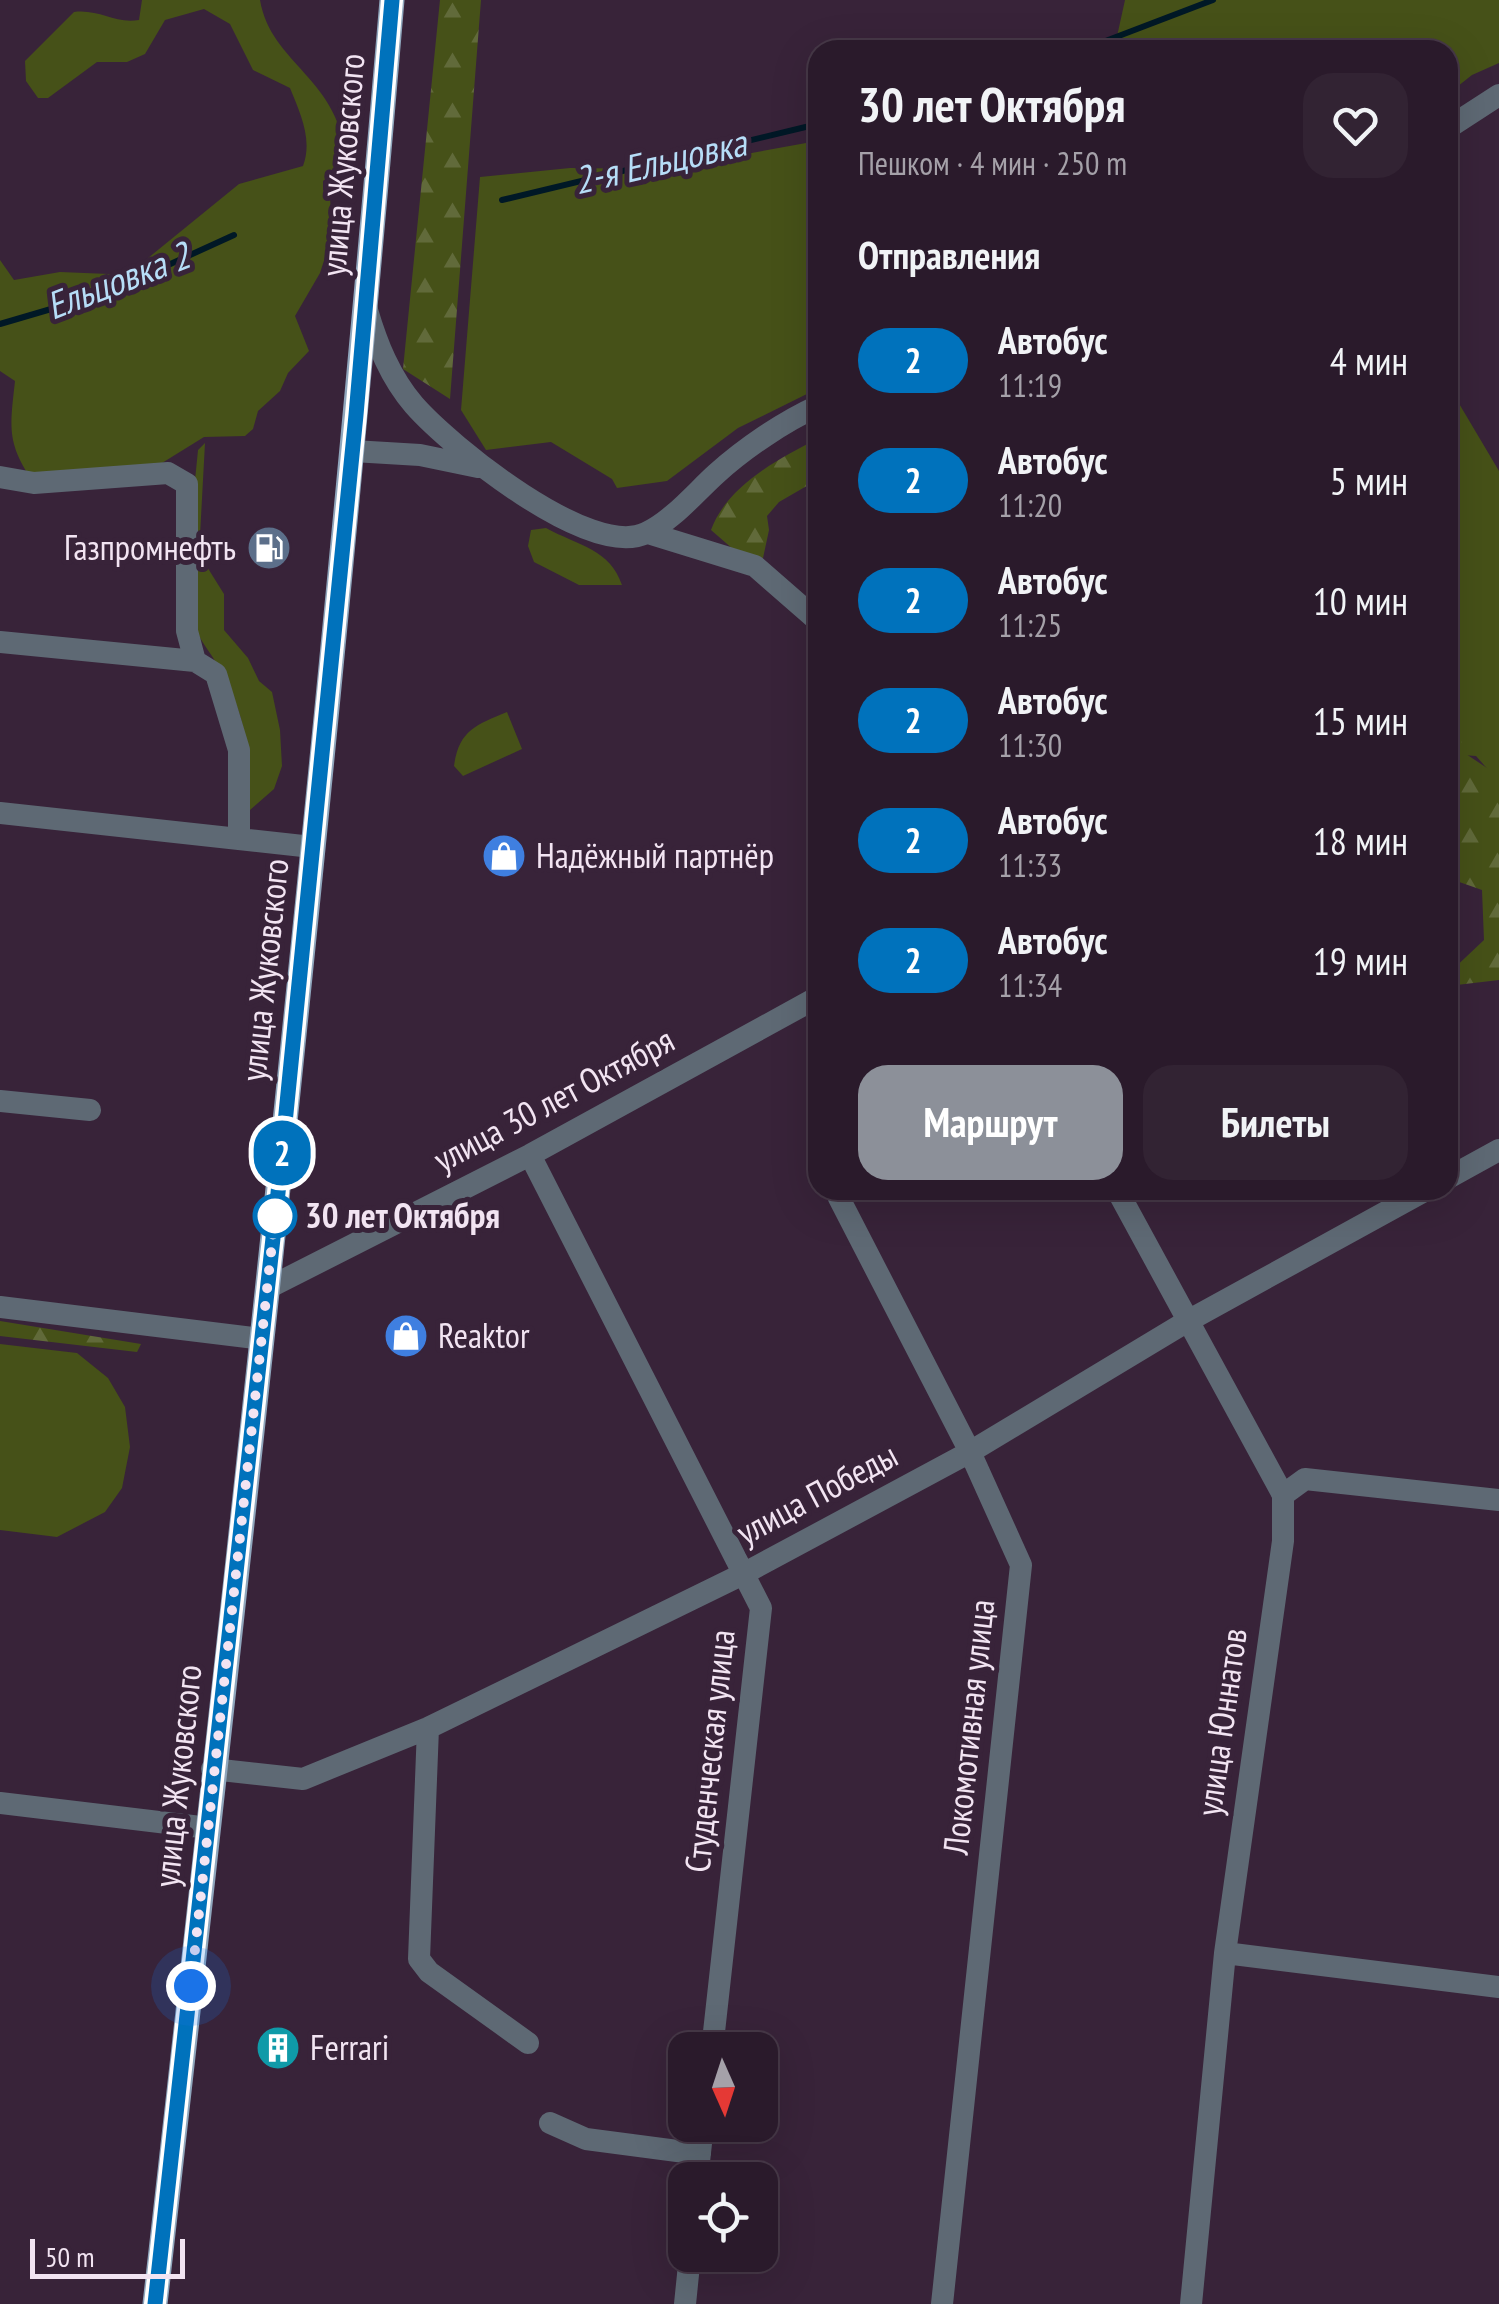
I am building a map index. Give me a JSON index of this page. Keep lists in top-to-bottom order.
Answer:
{
  "streets": {
    "main road": ["улица Жуковского"],
    "street": [
      "улица 30 лет Октября",
      "улица Победы",
      "улица Юннатов",
      "Локомотивная улица",
      "Студенческая улица"
    ]
  },
  "crossings": [
    ["улица Жуковского", "улица 30 лет Октября"],
    ["улица Жуковского", "улица Победы"],
    ["улица 30 лет Октября", "Студенческая улица"],
    ["улица Победы", "улица Юннатов"],
    ["улица Победы", "Локомотивная улица"],
    ["улица Победы", "Студенческая улица"]
  ],
  "water": ["2-я Ельцовка", "Ельцовка 2"],
  "places": {
    "fuel station": ["Газпромнефть"],
    "shop": ["Надёжный партнёр", "Reaktor"],
    "other": ["30 лет Октября"],
    "building": ["Ferrari"]
  },
  "lines": ["bus line 2"],
  "scale_bar": "50 m",
  "north": "bottom",
  "page": {
    "on_map": "2",
    "heading": [
      ["30 лет Октября", "Пешком · 4 мин · 250 m"],
      "Отправления"
    ],
    "list": [
      {
        "mark": "2",
        "name": "Автобус",
        "note": "11:19",
        "value": "4 мин"
      },
      {
        "mark": "2",
        "name": "Автобус",
        "note": "11:20",
        "value": "5 мин"
      },
      {
        "mark": "2",
        "name": "Автобус",
        "note": "11:25",
        "value": "10 мин"
      },
      {
        "mark": "2",
        "name": "Автобус",
        "note": "11:30",
        "value": "15 мин"
      },
      {
        "mark": "2",
        "name": "Автобус",
        "note": "11:33",
        "value": "18 мин"
      },
      {
        "mark": "2",
        "name": "Автобус",
        "note": "11:34",
        "value": "19 мин"
      }
    ],
    "buttons": ["Маршрут", "Билеты"],
    "scale": "50 m"
  }
}
